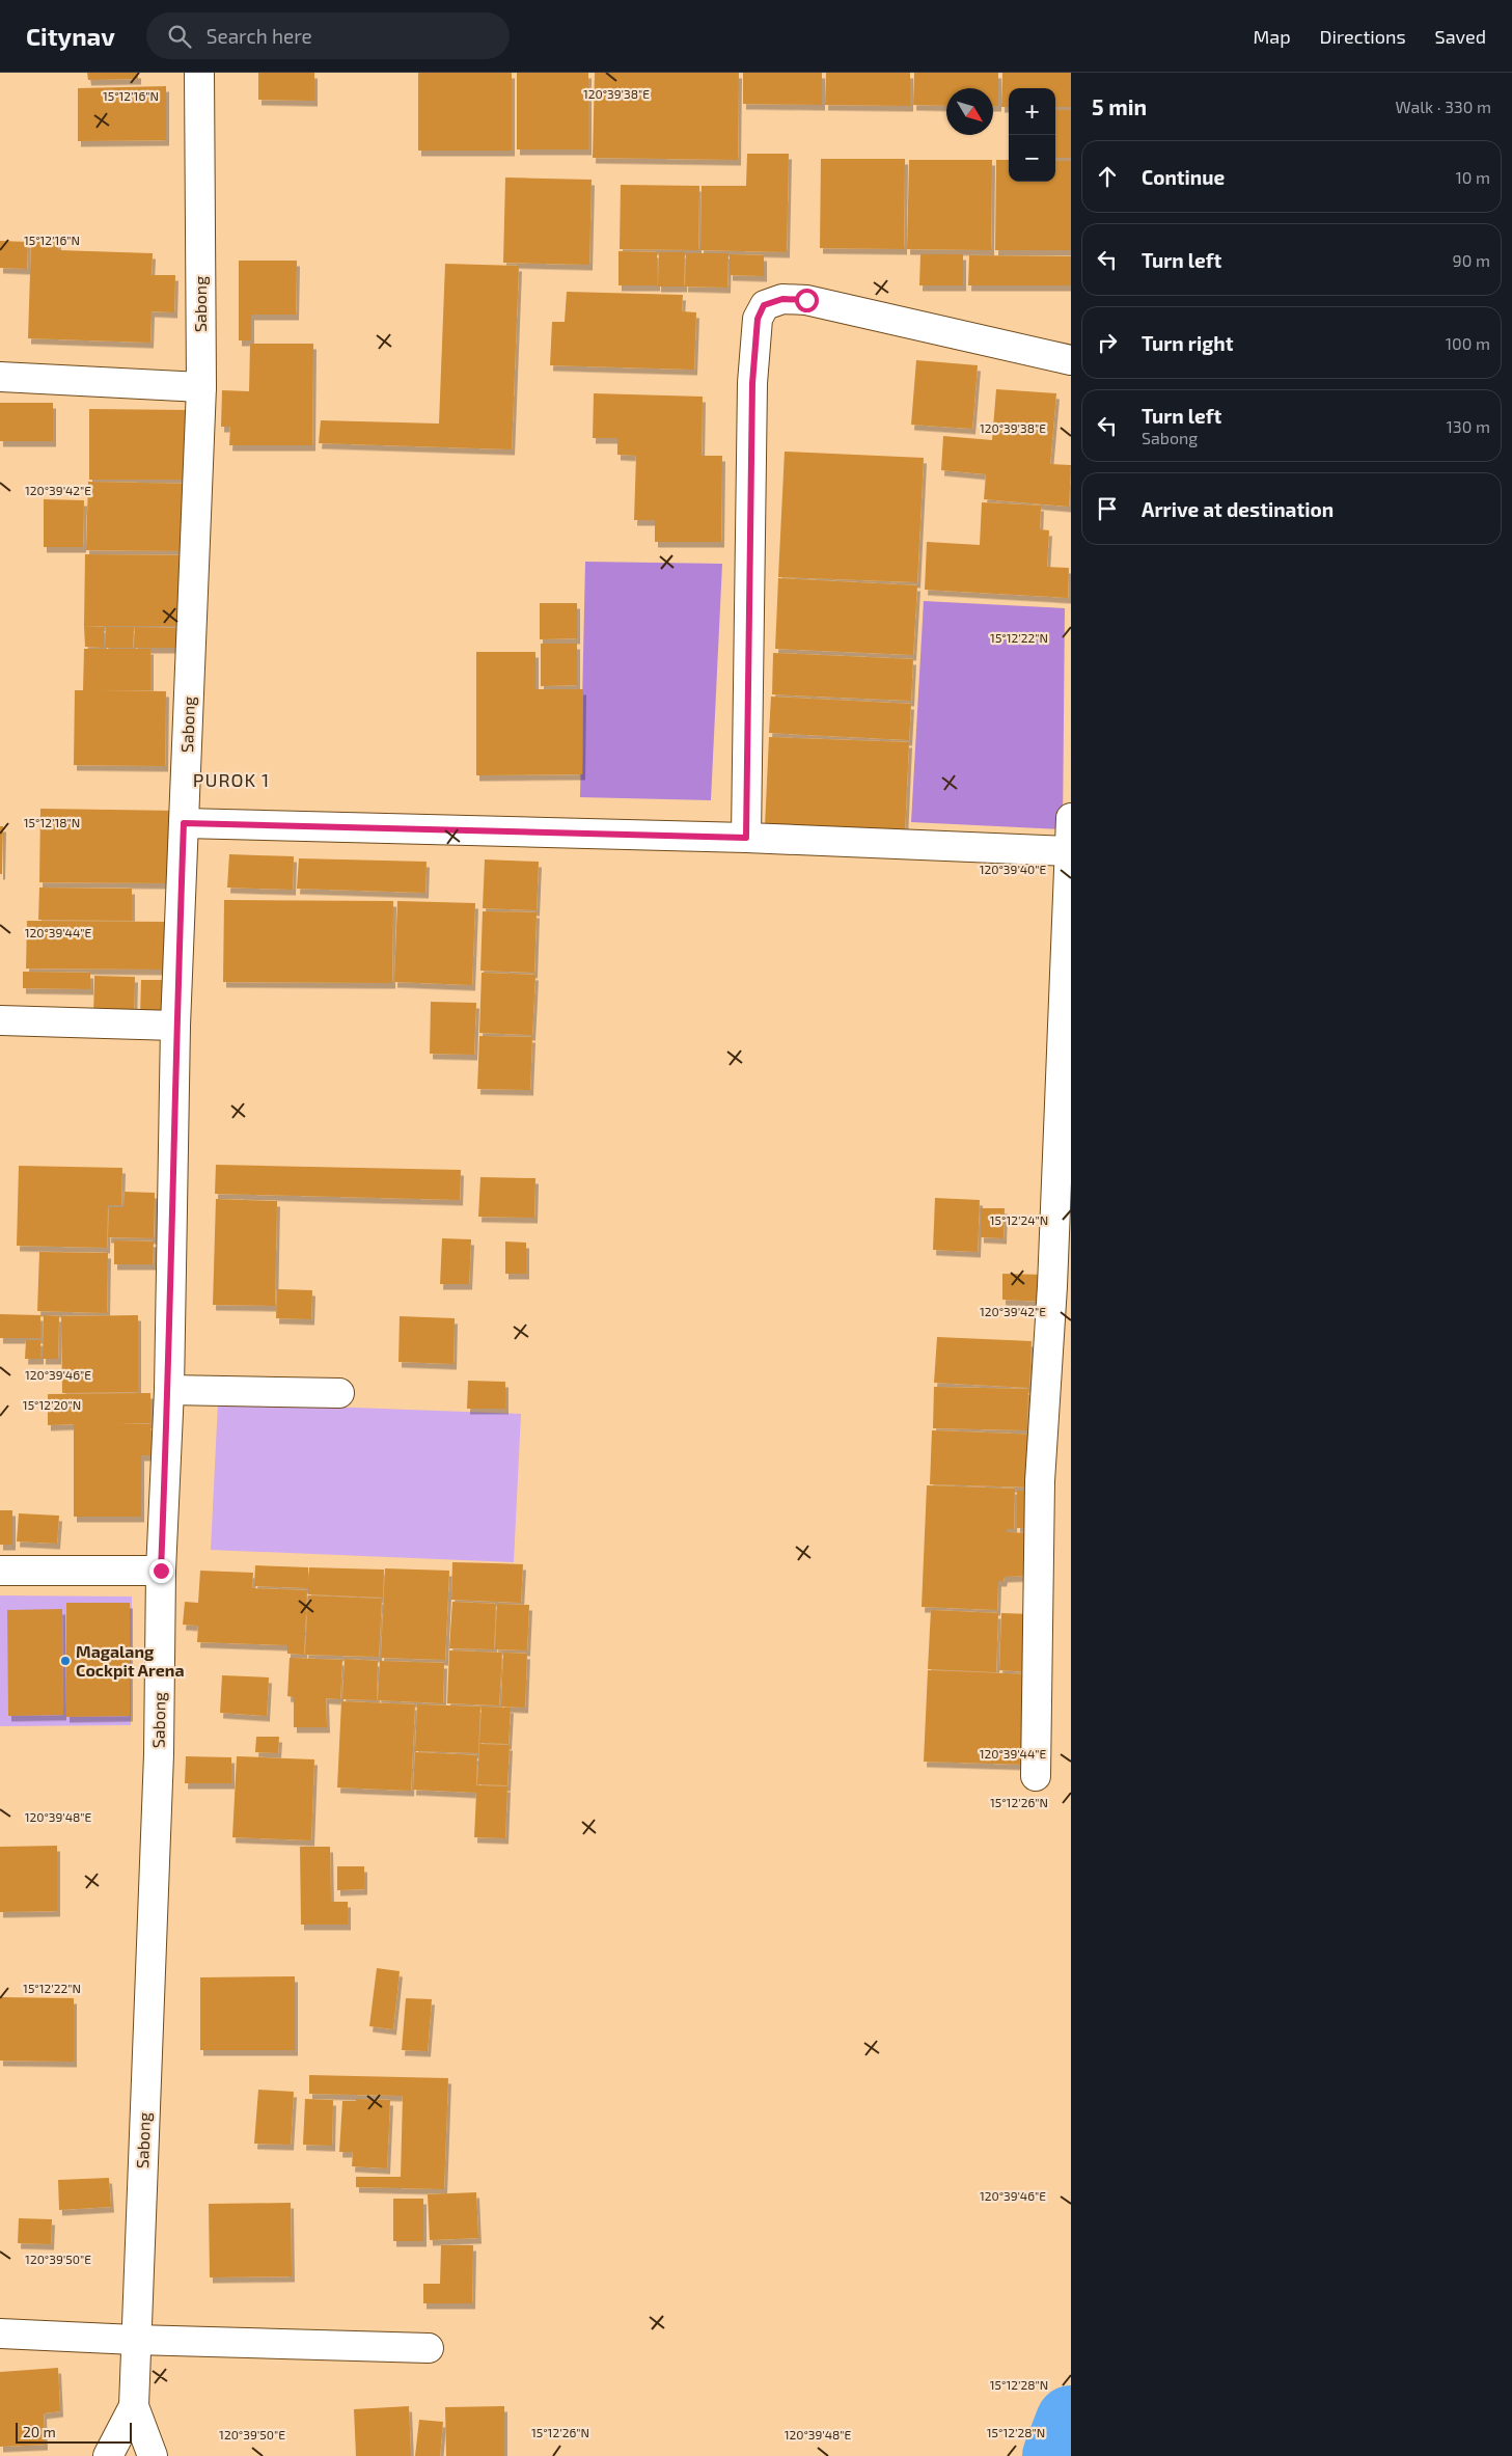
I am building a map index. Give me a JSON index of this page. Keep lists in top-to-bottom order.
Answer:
{
  "streets": {
    "street": ["Sabong"]
  },
  "districts": ["PUROK 1"],
  "places": ["Magalang Cockpit Arena"],
  "scale_bar": "20 m",
  "north": "bottom right",
  "page": {
    "header": "Citynav",
    "search": "Search here",
    "nav": ["Map", "Directions", "Saved"],
    "heading": ["5 min", "Walk · 330 m"],
    "map_buttons": ["+", "−"],
    "list": [
      ["Continue", "10 m"],
      ["Turn left", "90 m"],
      ["Turn right", "100 m"],
      ["Turn left", "Sabong", "130 m"],
      "Arrive at destination"
    ],
    "scale": "20 m"
  },
  "coordinates": [
    "120°39'38\"E",
    "15°12'16\"N",
    "120°39'42\"E",
    "15°12'22\"N",
    "15°12'18\"N",
    "120°39'40\"E",
    "120°39'44\"E",
    "15°12'24\"N",
    "120°39'46\"E",
    "15°12'20\"N",
    "15°12'26\"N",
    "120°39'48\"E",
    "120°39'50\"E",
    "15°12'28\"N"
  ]
}
